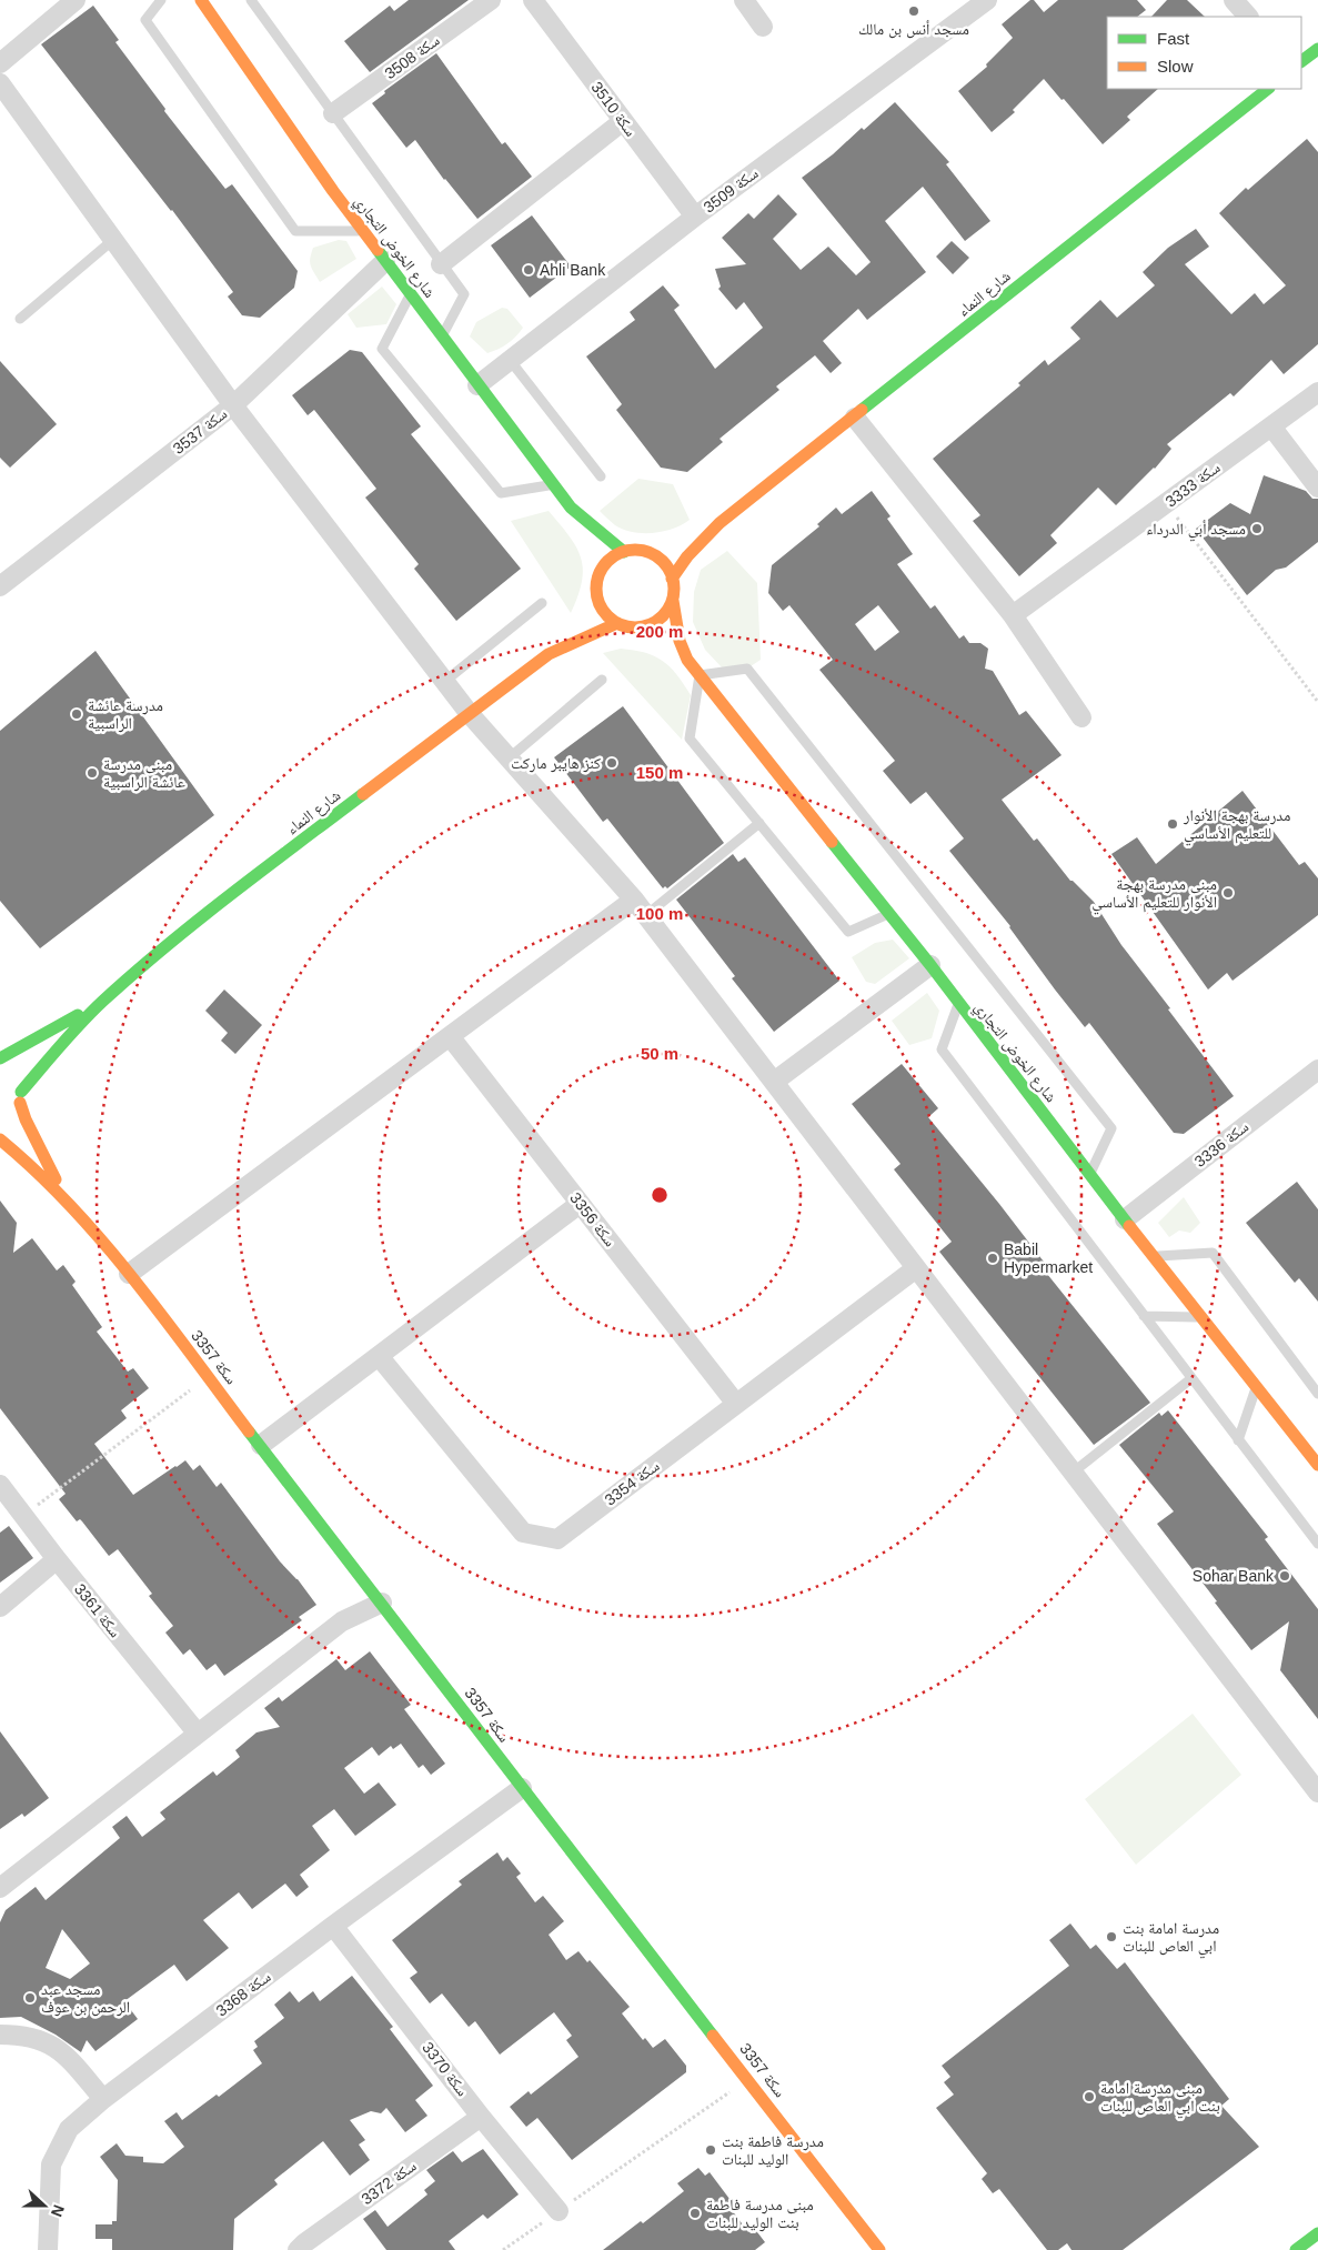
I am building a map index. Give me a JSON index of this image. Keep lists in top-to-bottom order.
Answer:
{
  "streets": {
    "street": [
      "سكة 3508",
      "سكة 3510",
      "سكة 3509",
      "شارع الخوض التجاري",
      "شارع النماء",
      "سكة 3537",
      "سكة 3333",
      "سكة 3336",
      "سكة 3356",
      "سكة 3357",
      "سكة 3354",
      "سكة 3361",
      "سكة 3368",
      "سكة 3370",
      "سكة 3372"
    ]
  },
  "crossings": [
    ["سكة 3510", "سكة 3509"],
    ["سكة 3509", "شارع الخوض التجاري"],
    ["شارع الخوض التجاري", "شارع النماء"],
    ["شارع الخوض التجاري", "سكة 3537"],
    ["شارع الخوض التجاري", "سكة 3336"],
    ["شارع النماء", "سكة 3357"],
    ["سكة 3356", "سكة 3354"],
    ["سكة 3357", "سكة 3368"],
    ["سكة 3368", "سكة 3370"],
    ["سكة 3370", "سكة 3372"]
  ],
  "places": [
    "مسجد أنس بن مالك",
    "Ahli Bank",
    "مسجد أبي الدرداء",
    "مدرسة عائشة الراسبية",
    "كنز هايبر ماركت",
    "مبنى مدرسة عائشة الراسبية",
    "مدرسة بهجة الأنوار للتعليم الأساسي",
    "مبنى مدرسة بهجة الأنوار للتعليم الأساسي",
    "Babil Hypermarket",
    "Sohar Bank",
    "مدرسة امامة بنت ابي العاص للبنات",
    "مسجد عبد الرحمن بن عوف",
    "مبنى مدرسة امامة بنت ابي العاص للبنات",
    "مدرسة فاطمة بنت الوليد للبنات",
    "مبنى مدرسة فاطمة بنت الوليد للبنات"
  ],
  "legend": ["Fast", "Slow"],
  "north": "right",
  "rings": [
    "200 m",
    "150 m",
    "100 m",
    "50 m"
  ]
}
